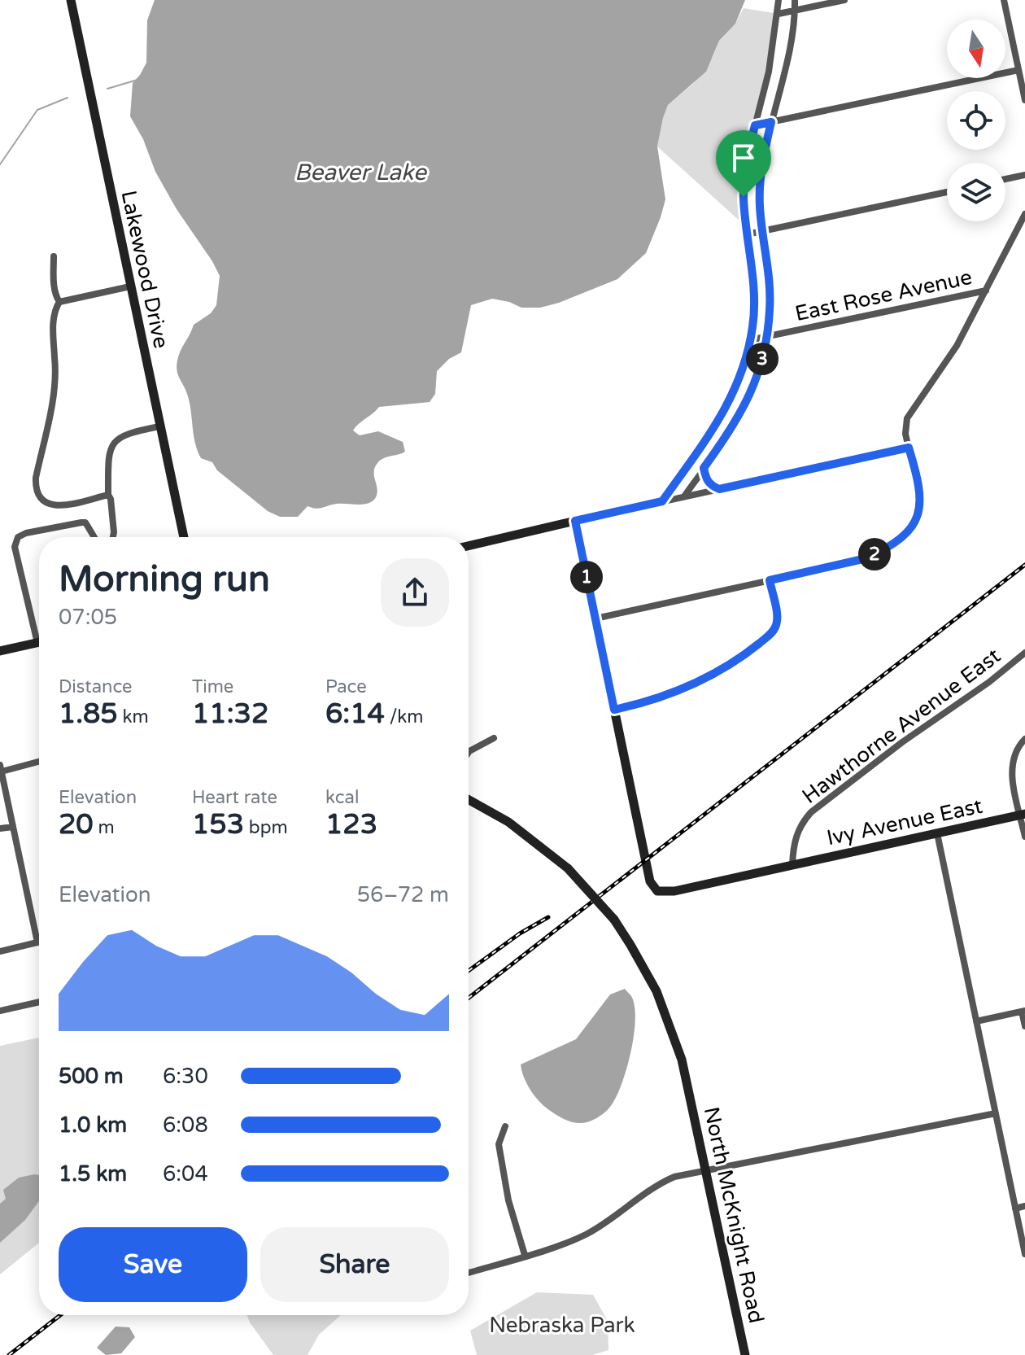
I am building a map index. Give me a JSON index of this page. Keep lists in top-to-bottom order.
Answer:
{
  "streets": {
    "street": [
      "Lakewood Drive",
      "East Rose Avenue",
      "Hawthorne Avenue East",
      "Ivy Avenue East",
      "North McKnight Road"
    ]
  },
  "crossings": [
    ["Hawthorne Avenue East", "Ivy Avenue East"]
  ],
  "water": ["Beaver Lake"],
  "parks": ["Nebraska Park"],
  "north": "bottom",
  "page": {
    "pins": ["3", "2", "1"],
    "heading": ["Morning run", "07:05"],
    "stats": [
      ["Distance", "1.85 km"],
      ["Time", "11:32"],
      ["Pace", "6:14 /km"],
      ["Elevation", "20 m"],
      ["Heart rate", "153 bpm"],
      ["kcal", "123"]
    ],
    "chart": ["Elevation", "56–72 m"],
    "list": [
      {
        "name": "500 m",
        "note": "6:30"
      },
      {
        "name": "1.0 km",
        "note": "6:08"
      },
      {
        "name": "1.5 km",
        "note": "6:04"
      }
    ],
    "buttons": ["Save", "Share"]
  }
}
